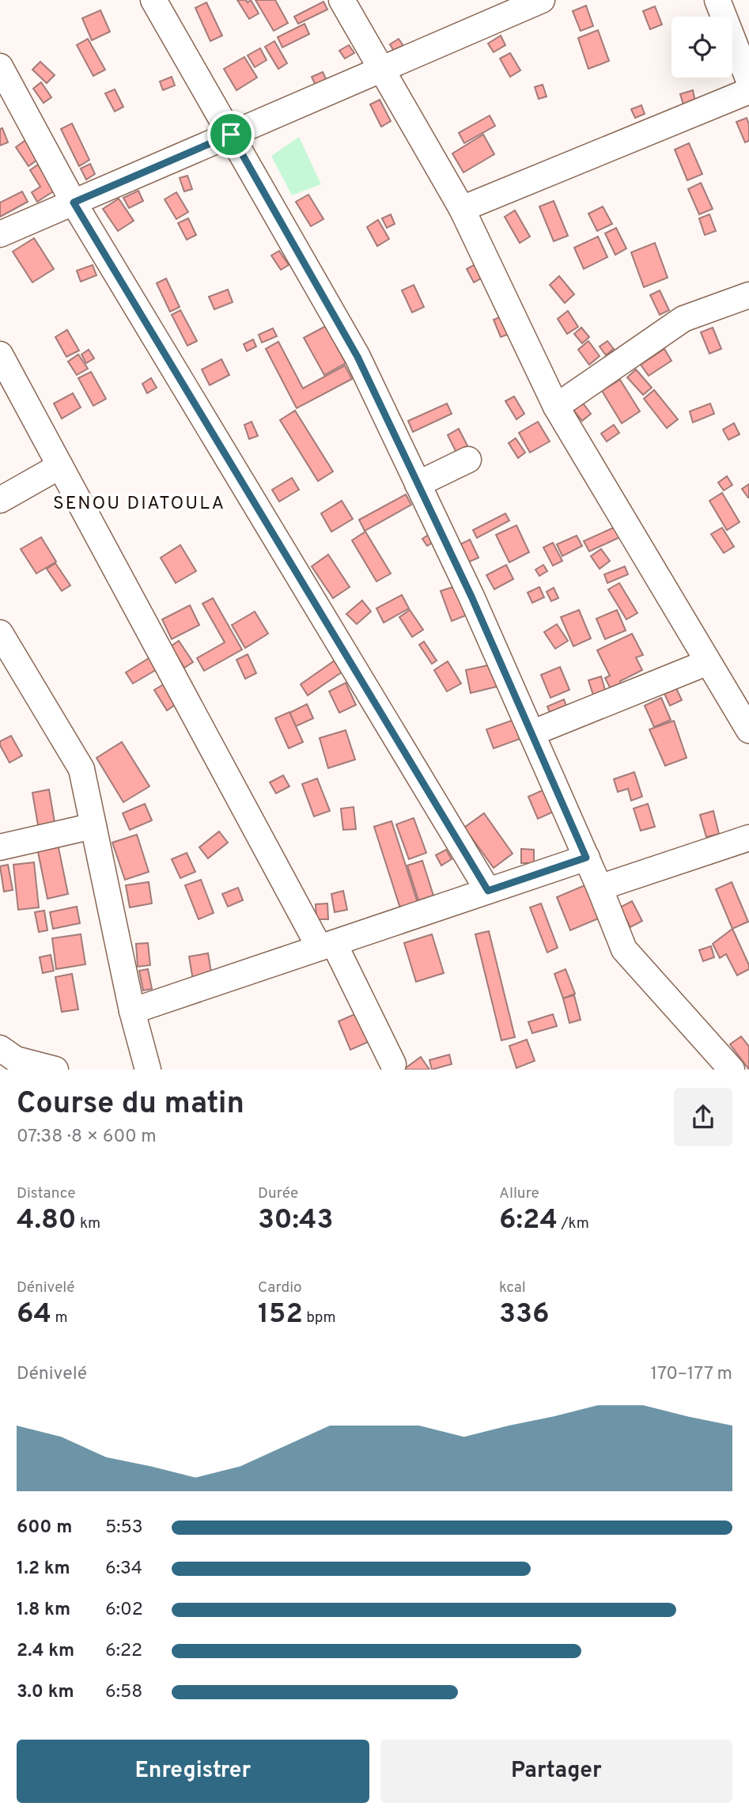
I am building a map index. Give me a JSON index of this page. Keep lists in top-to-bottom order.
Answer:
{
  "districts": ["SENOU DIATOULA"],
  "page": {
    "heading": ["Course du matin", "07:38 · 8 × 600 m"],
    "stats": [
      ["Distance", "4.80 km"],
      ["Durée", "30:43"],
      ["Allure", "6:24 /km"],
      ["Dénivelé", "64 m"],
      ["Cardio", "152 bpm"],
      ["kcal", "336"]
    ],
    "chart": ["Dénivelé", "170–177 m"],
    "list": [
      {
        "name": "600 m",
        "note": "5:53"
      },
      {
        "name": "1.2 km",
        "note": "6:34"
      },
      {
        "name": "1.8 km",
        "note": "6:02"
      },
      {
        "name": "2.4 km",
        "note": "6:22"
      },
      {
        "name": "3.0 km",
        "note": "6:58"
      }
    ],
    "buttons": ["Enregistrer", "Partager"]
  }
}
